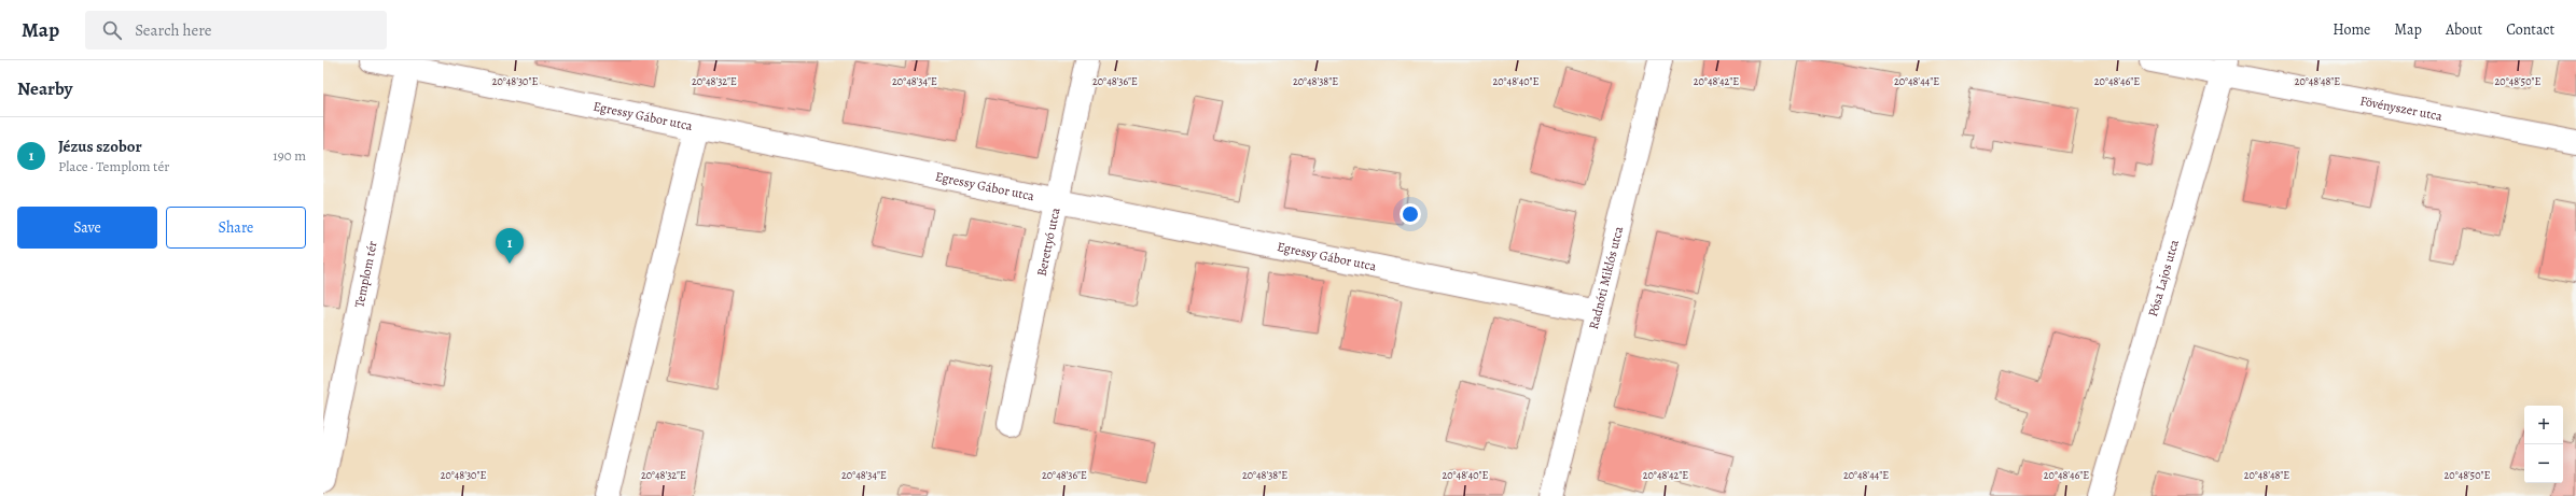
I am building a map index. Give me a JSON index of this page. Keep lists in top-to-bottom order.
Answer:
{
  "streets": {
    "street": [
      "Fövényszer utca",
      "Egressy Gábor utca",
      "Berettyó utca",
      "Templom tér",
      "Radnóti Miklós utca",
      "Pósa Lajos utca"
    ]
  },
  "crossings": [
    ["Fövényszer utca", "Pósa Lajos utca"],
    ["Egressy Gábor utca", "Berettyó utca"],
    ["Egressy Gábor utca", "Templom tér"],
    ["Egressy Gábor utca", "Radnóti Miklós utca"]
  ],
  "page": {
    "header": "Map",
    "search": "Search here",
    "nav": [
      "Home",
      "Map",
      "About",
      "Contact"
    ],
    "heading": "Nearby",
    "list": [
      {
        "mark": "1",
        "name": "Jézus szobor",
        "note": "Place · Templom tér",
        "value": "190 m"
      }
    ],
    "buttons": ["Save", "Share"],
    "pins": "1",
    "map_buttons": ["+", "−"]
  },
  "coordinates": [
    "20°48'30\"E",
    "20°48'32\"E",
    "20°48'34\"E",
    "20°48'36\"E",
    "20°48'38\"E",
    "20°48'40\"E",
    "20°48'42\"E",
    "20°48'44\"E",
    "20°48'46\"E",
    "20°48'48\"E",
    "20°48'50\"E"
  ]
}
